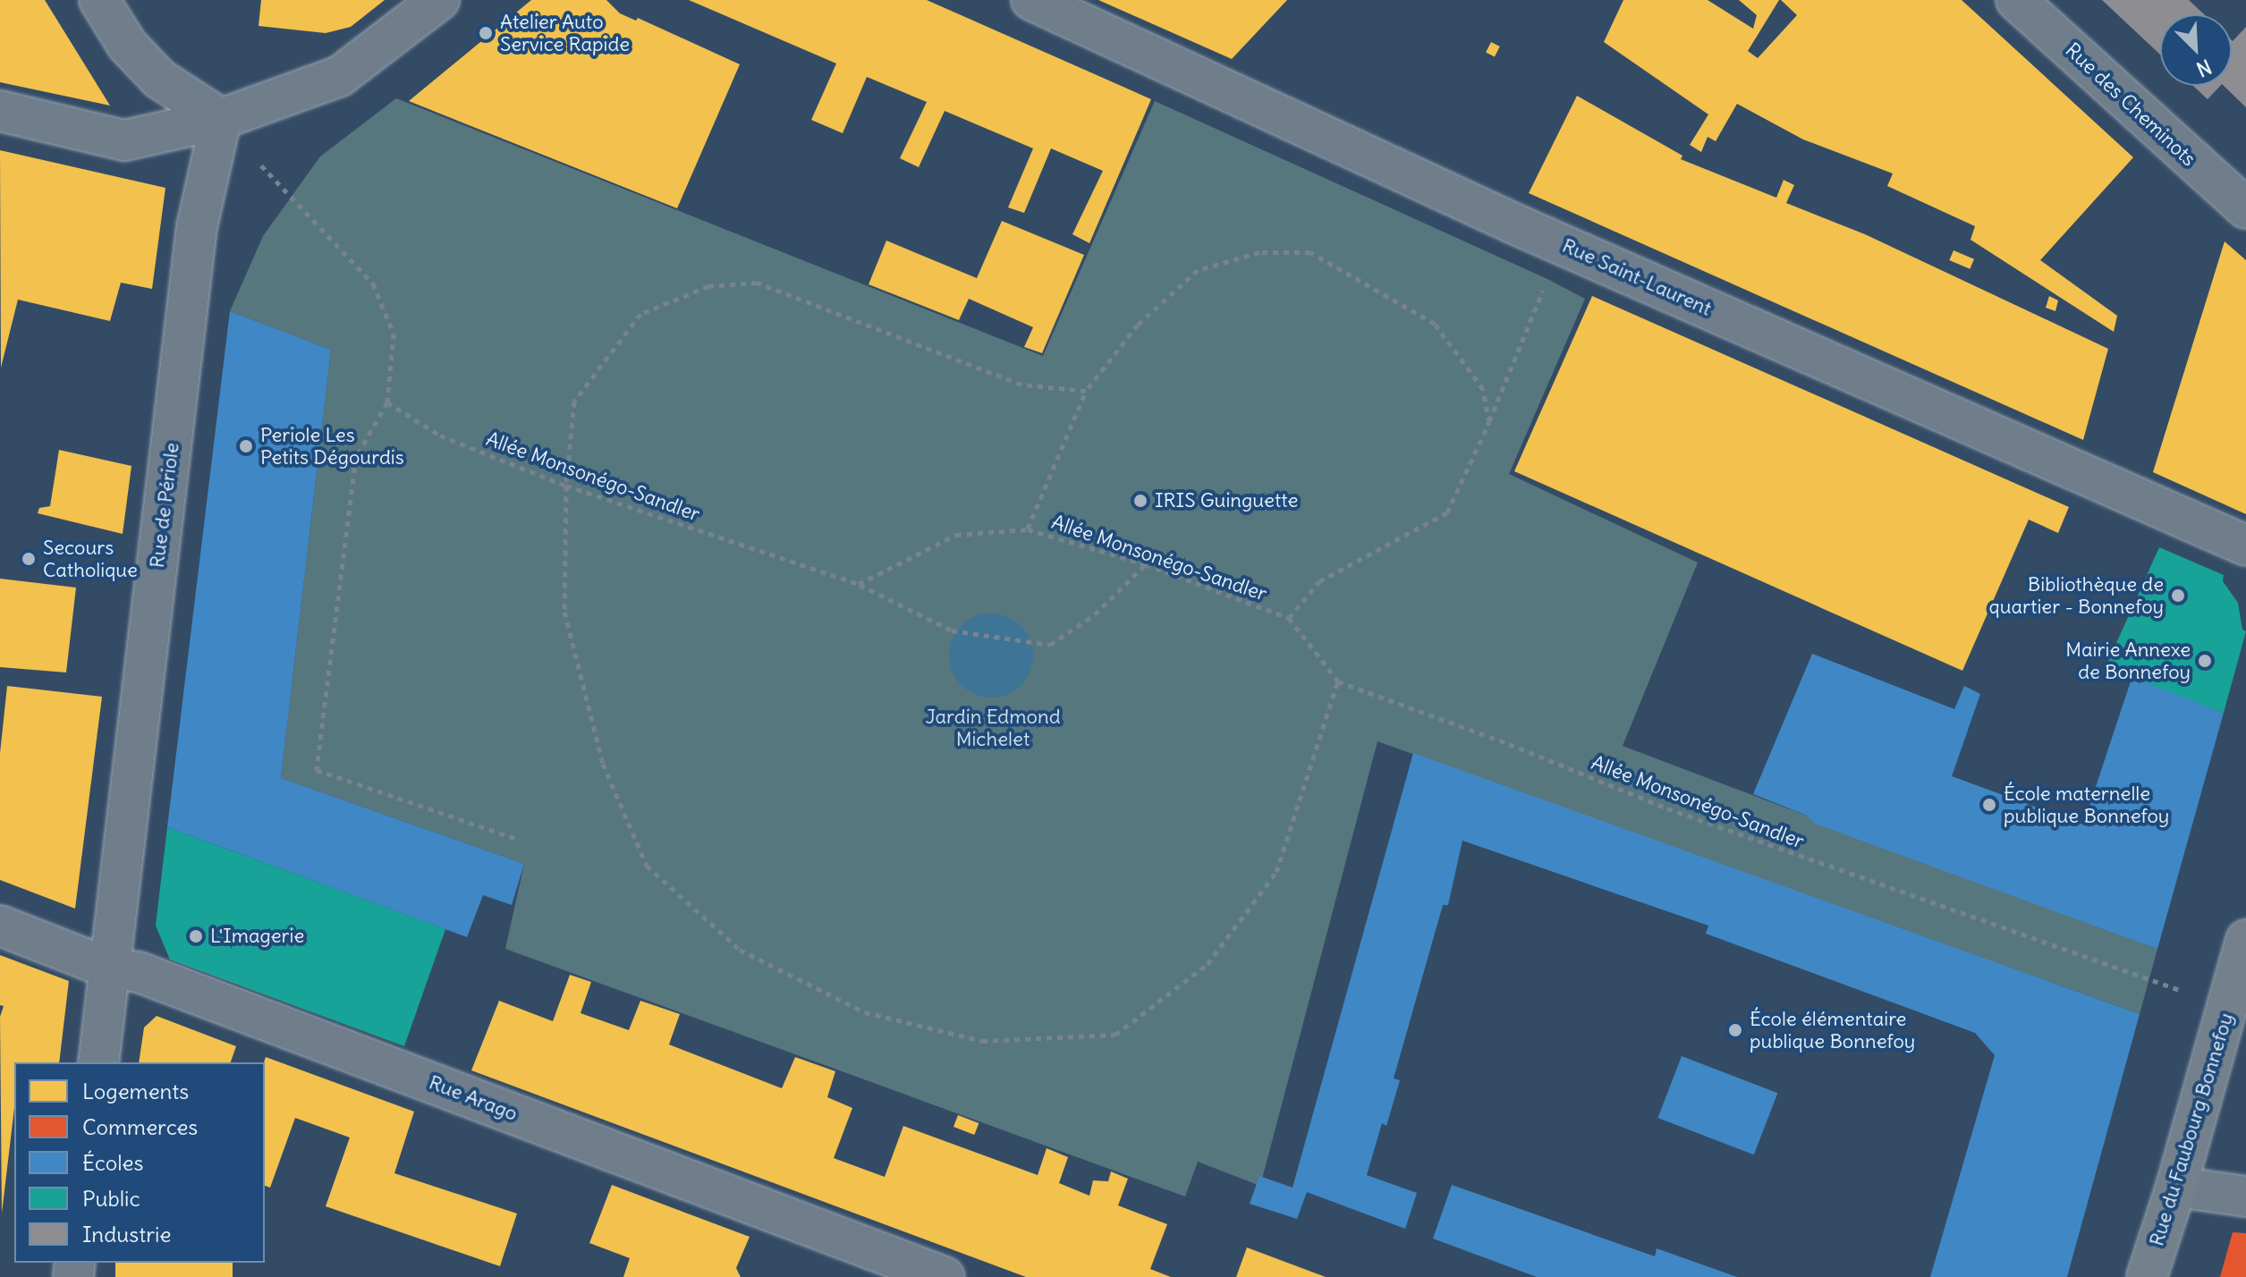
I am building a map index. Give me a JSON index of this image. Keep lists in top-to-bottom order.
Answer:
{
  "streets": {
    "main road": ["Rue du Faubourg Bonnefoy"],
    "street": [
      "Rue des Cheminots",
      "Rue Saint-Laurent",
      "Rue de Périole",
      "Rue Arago"
    ],
    "path": ["Allée Monsonégo-Sandler"]
  },
  "crossings": [
    ["Allée Monsonégo-Sandler", "Rue du Faubourg Bonnefoy"],
    ["Rue de Périole", "Rue Arago"]
  ],
  "parks": ["Jardin Edmond Michelet"],
  "places": [
    "Atelier Auto Service Rapide",
    "Periole Les Petits Dégourdis",
    "IRIS Guinguette",
    "Secours Catholique",
    "Bibliothèque de quartier - Bonnefoy",
    "Mairie Annexe de Bonnefoy",
    "École maternelle publique Bonnefoy",
    "L'Imagerie",
    "École élémentaire publique Bonnefoy"
  ],
  "legend": [
    "Logements",
    "Commerces",
    "Écoles",
    "Public",
    "Industrie"
  ],
  "north": "bottom right"
}
